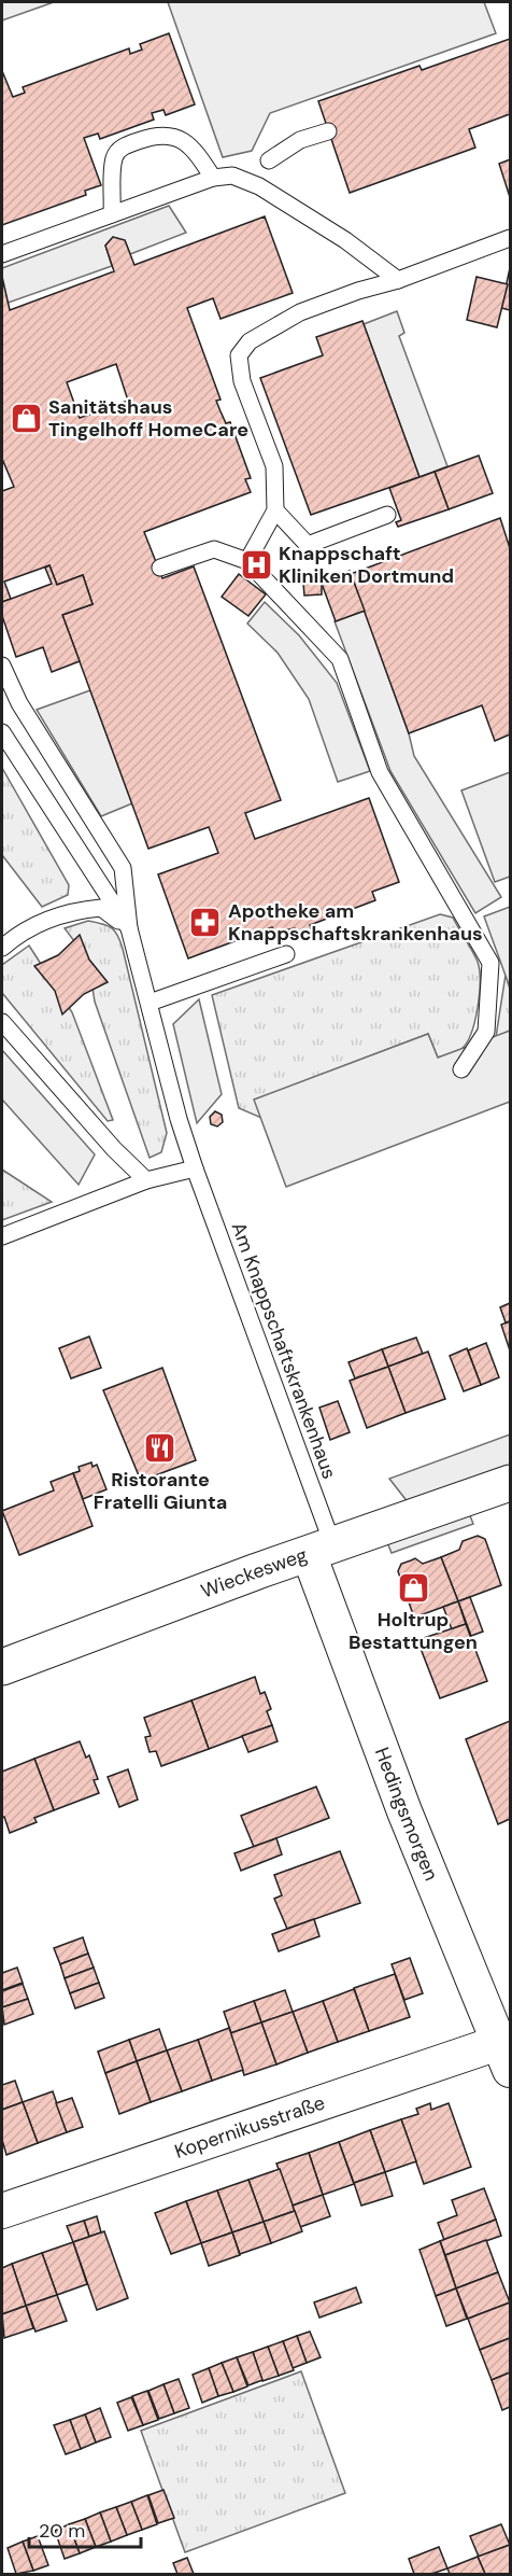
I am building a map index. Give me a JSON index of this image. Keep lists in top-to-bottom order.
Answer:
{
  "streets": {
    "street": ["Wieckesweg", "Hedingsmorgen", "Kopernikusstraße"],
    "lane": ["Am Knappschaftskrankenhaus"]
  },
  "crossings": [
    ["Am Knappschaftskrankenhaus", "Wieckesweg"],
    ["Am Knappschaftskrankenhaus", "Hedingsmorgen"],
    ["Wieckesweg", "Hedingsmorgen"],
    ["Hedingsmorgen", "Kopernikusstraße"]
  ],
  "places": {
    "shop": ["Sanitätshaus Tingelhoff HomeCare", "Holtrup Bestattungen"],
    "hospital": ["Knappschaft Kliniken Dortmund"],
    "pharmacy": ["Apotheke am Knappschaftskrankenhaus"],
    "restaurant": ["Ristorante Fratelli Giunta"]
  },
  "scale_bar": "20 m"
}
